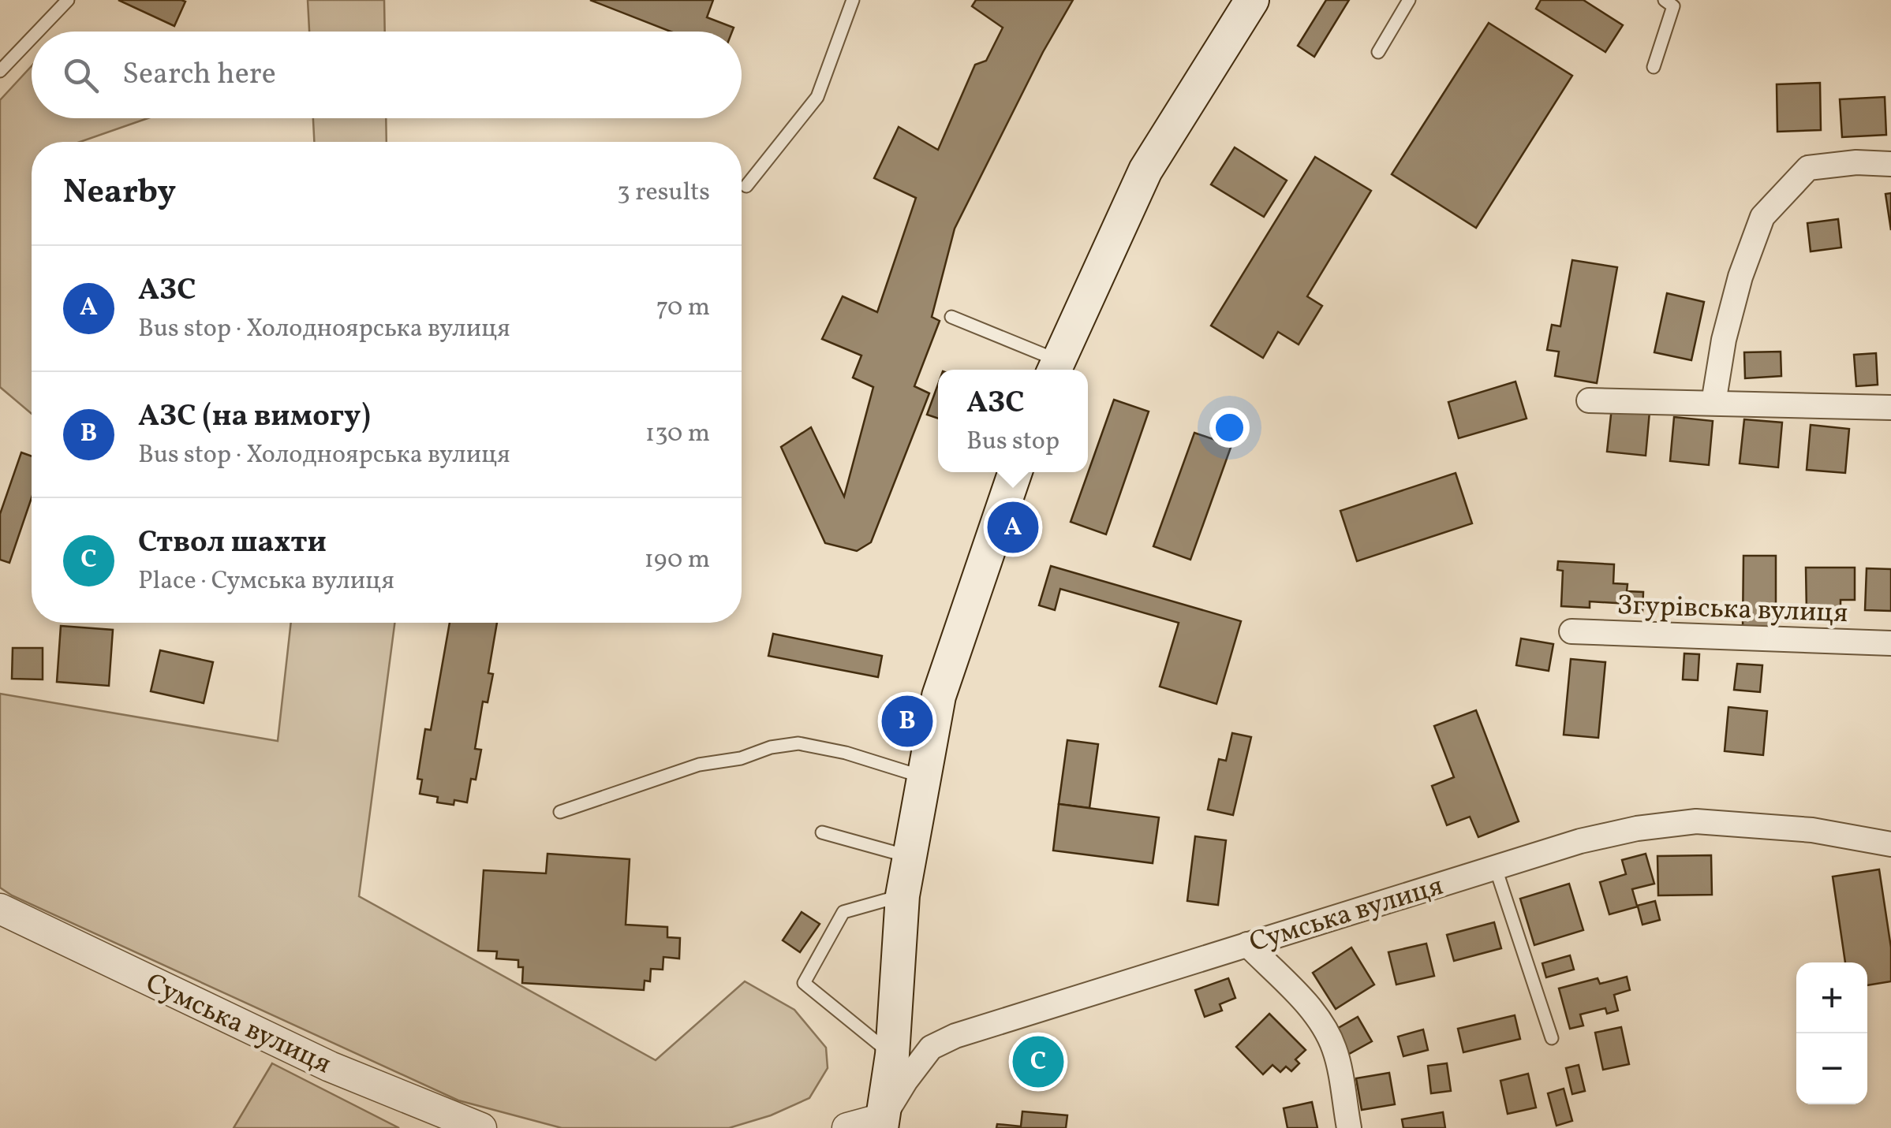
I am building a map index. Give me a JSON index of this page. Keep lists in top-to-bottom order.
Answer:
{
  "streets": {
    "street": ["Згурівська вулиця", "Сумська вулиця"]
  },
  "page": {
    "search": "Search here",
    "heading": ["Nearby", "3 results"],
    "list": [
      {
        "mark": "A",
        "name": "АЗС",
        "note": "Bus stop · Холодноярська вулиця",
        "value": "70 m"
      },
      {
        "mark": "B",
        "name": "АЗС (на вимогу)",
        "note": "Bus stop · Холодноярська вулиця",
        "value": "130 m"
      },
      {
        "mark": "C",
        "name": "Ствол шахти",
        "note": "Place · Сумська вулиця",
        "value": "190 m"
      }
    ],
    "popup": ["АЗС", "Bus stop"],
    "pins": ["A", "B", "C"],
    "map_buttons": ["+", "−"]
  }
}
